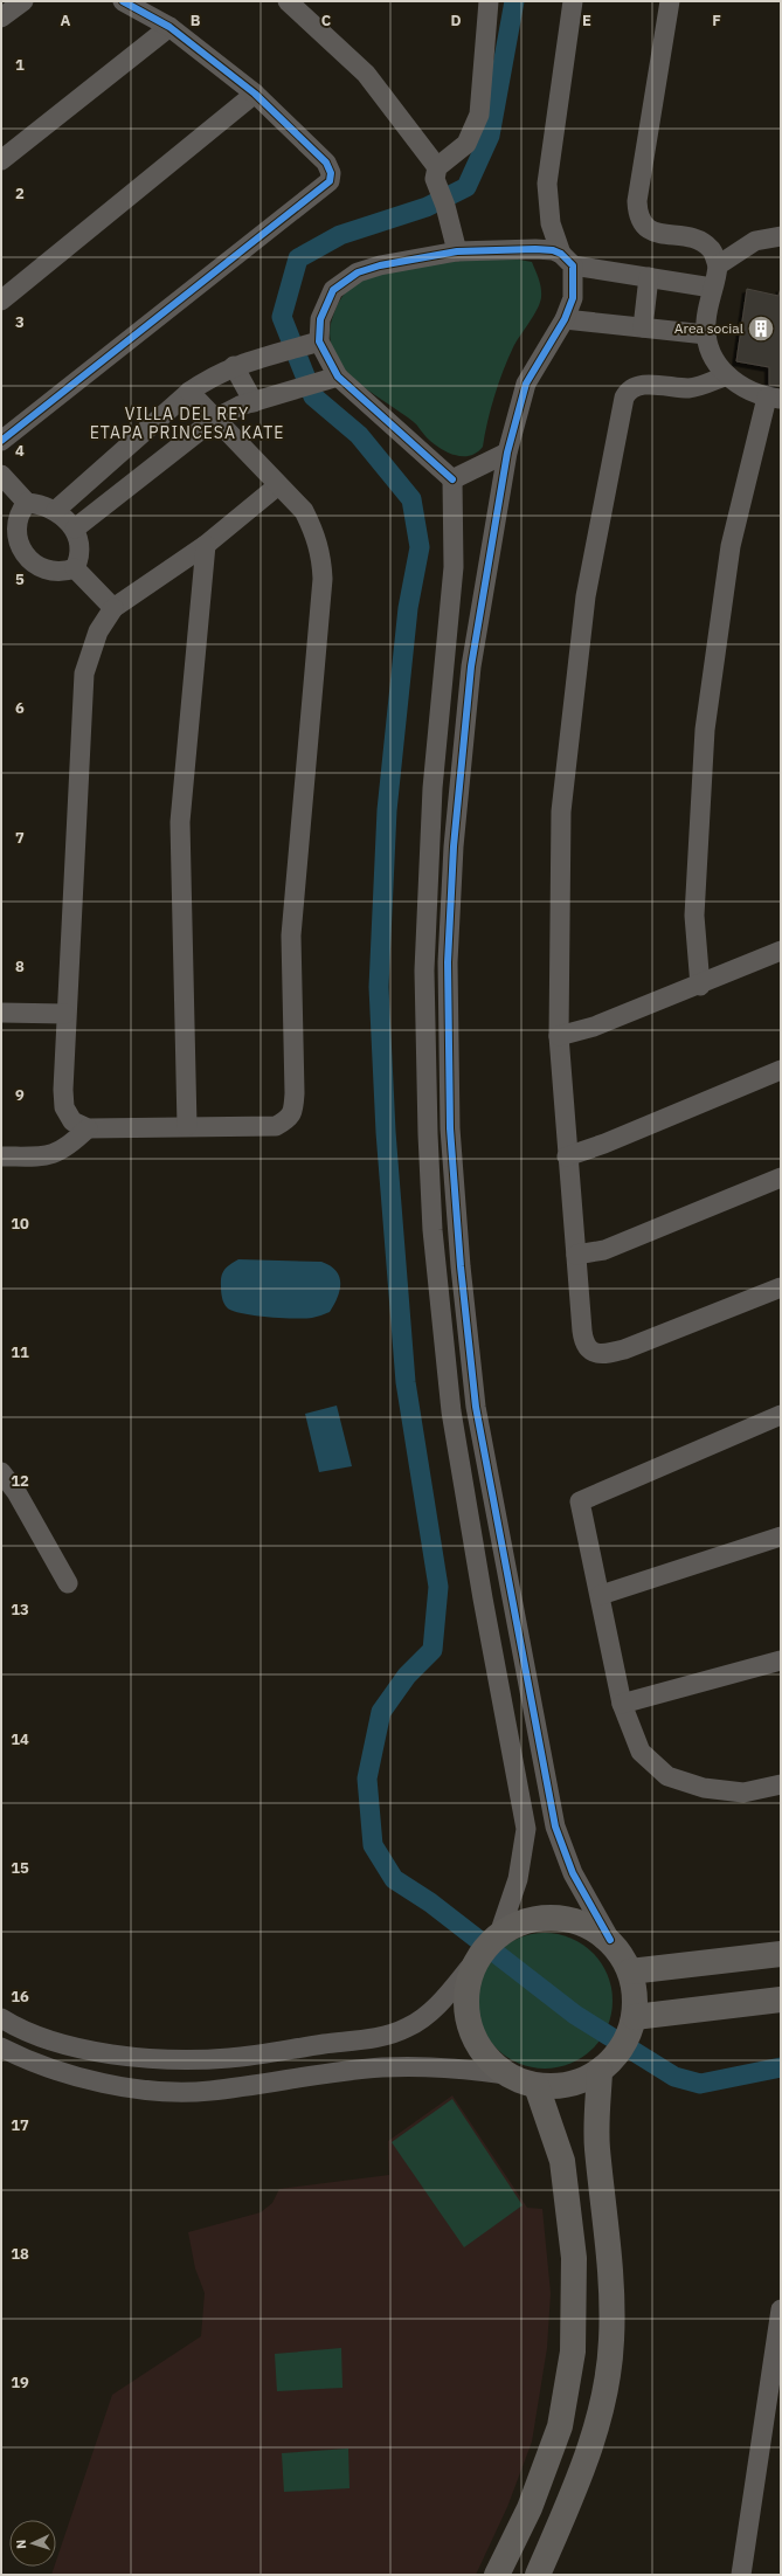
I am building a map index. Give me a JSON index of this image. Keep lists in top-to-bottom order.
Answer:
{
  "districts": ["VILLA DEL REY ETAPA PRINCESA KATE"],
  "places": {
    "building": ["Area social"]
  },
  "north": "left",
  "grid": {
    "columns": [
      "A",
      "B",
      "C",
      "D",
      "E",
      "F"
    ],
    "rows": [
      "1",
      "2",
      "3",
      "4",
      "5",
      "6",
      "7",
      "8",
      "9",
      "10",
      "11",
      "12",
      "13",
      "14",
      "15",
      "16",
      "17",
      "18",
      "19"
    ]
  }
}
